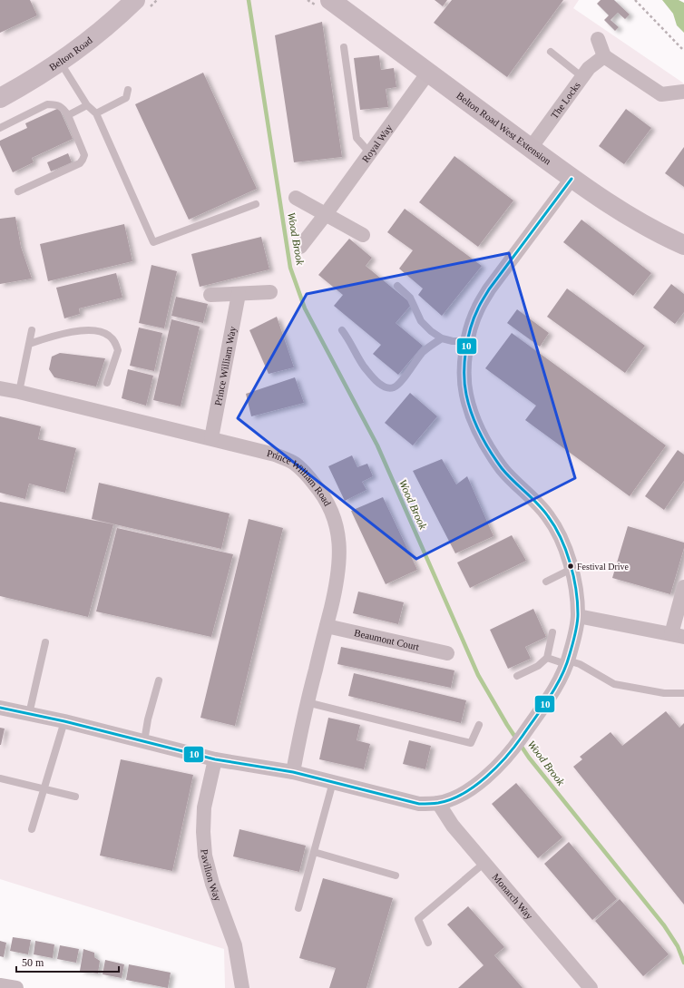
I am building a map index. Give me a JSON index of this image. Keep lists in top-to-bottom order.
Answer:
{
  "streets": {
    "main road": ["Belton Road"],
    "street": [
      "The Locks",
      "Belton Road West Extension",
      "Royal Way",
      "Prince William Way",
      "Prince William Road",
      "Beaumont Court",
      "Pavilion Way",
      "Monarch Way"
    ]
  },
  "crossings": [
    ["The Locks", "Belton Road West Extension"],
    ["Belton Road West Extension", "Royal Way"],
    ["Prince William Way", "Prince William Road"],
    ["Prince William Road", "Beaumont Court"]
  ],
  "water": ["Wood Brook"],
  "places": ["Festival Drive"],
  "lines": ["transit line 10"],
  "scale_bar": "50 m"
}
